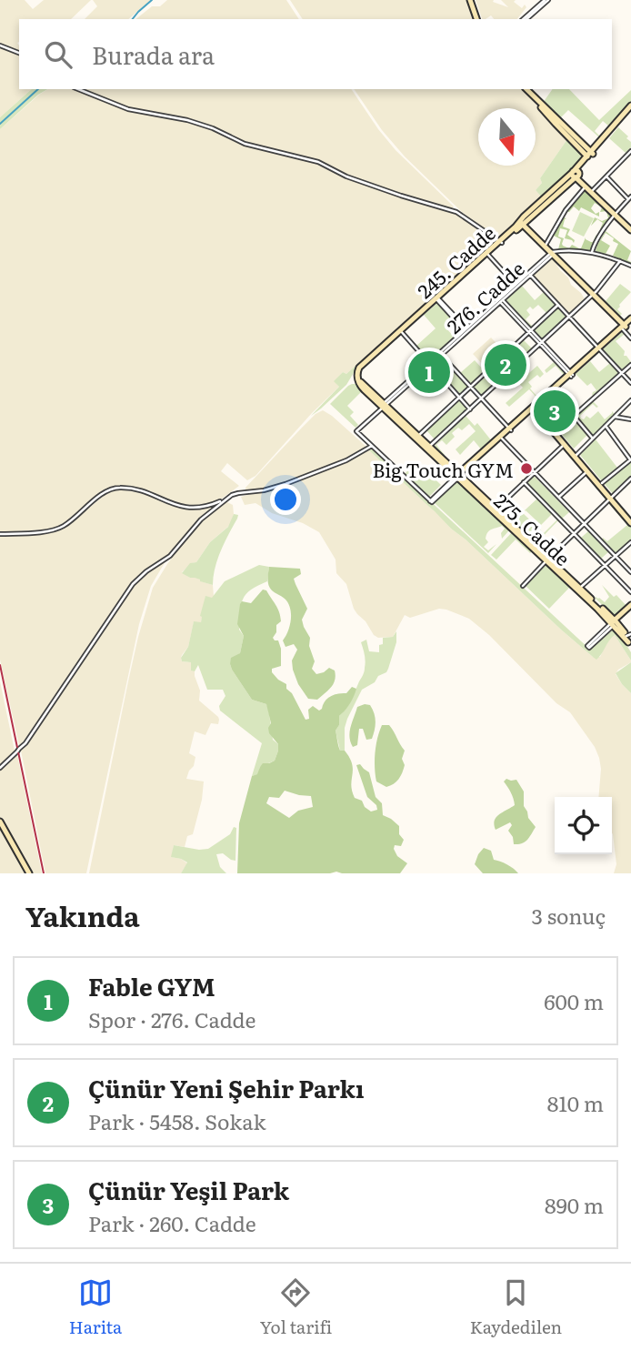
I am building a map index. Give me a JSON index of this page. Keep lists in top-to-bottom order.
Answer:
{
  "streets": {
    "street": ["245. Cadde", "276. Cadde", "275. Cadde"]
  },
  "crossings": [
    ["245. Cadde", "275. Cadde"],
    ["276. Cadde", "275. Cadde"]
  ],
  "places": ["Big Touch GYM"],
  "north": "bottom",
  "page": {
    "search": "Burada ara",
    "pins": ["2", "1", "3"],
    "heading": ["Yakında", "3 sonuç"],
    "list": [
      {
        "mark": "1",
        "name": "Fable GYM",
        "note": "Spor · 276. Cadde",
        "value": "600 m"
      },
      {
        "mark": "2",
        "name": "Çünür Yeni Şehir Parkı",
        "note": "Park · 5458. Sokak",
        "value": "810 m"
      },
      {
        "mark": "3",
        "name": "Çünür Yeşil Park",
        "note": "Park · 260. Cadde",
        "value": "890 m"
      }
    ],
    "nav": ["Harita", "Yol tarifi", "Kaydedilen"]
  }
}
